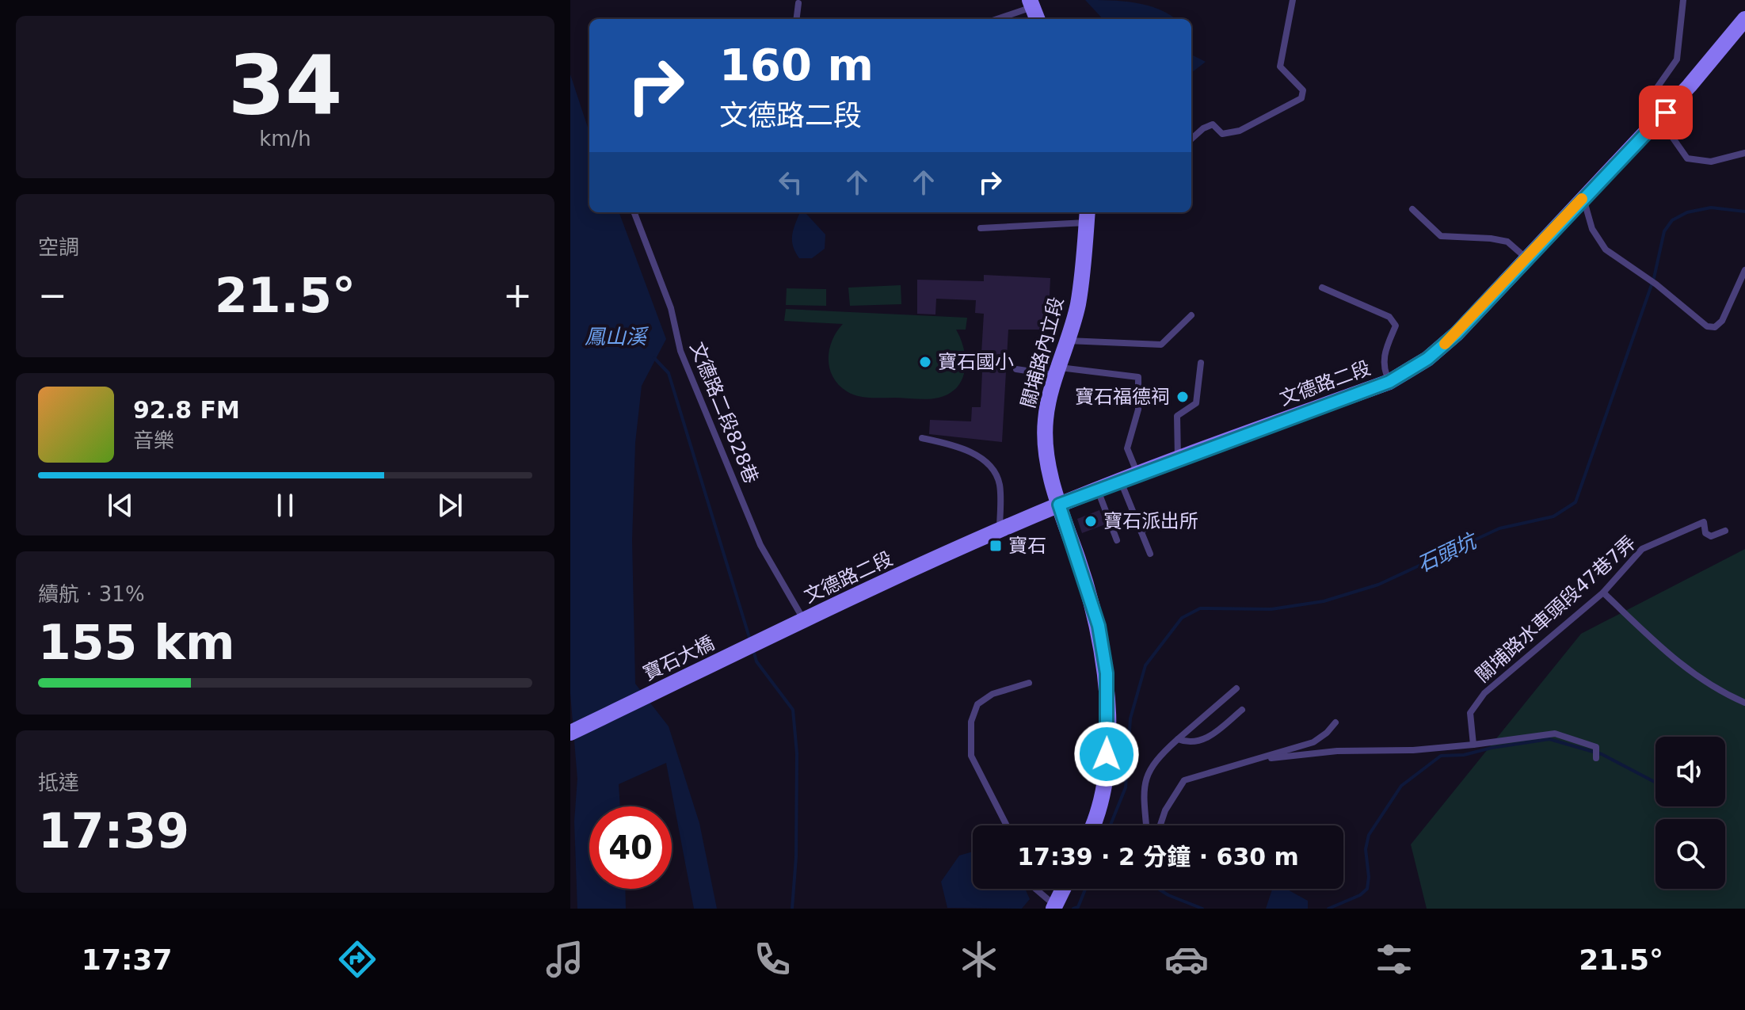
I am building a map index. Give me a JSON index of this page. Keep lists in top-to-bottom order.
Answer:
{
  "streets": {
    "main road": ["關埔路內立段", "文德路二段", "寶石大橋"],
    "lane": ["文德路二段828巷", "關埔路水車頭段47巷7弄"]
  },
  "crossings": [
    ["關埔路內立段", "文德路二段"],
    ["文德路二段", "文德路二段828巷"],
    ["文德路二段", "寶石大橋"],
    ["文德路二段828巷", "寶石大橋"]
  ],
  "water": ["鳳山溪", "石頭坑"],
  "places": {
    "other": ["寶石國小", "寶石福德祠", "寶石派出所"],
    "transit": ["寶石"]
  },
  "page": {
    "tile": [
      ["34", "km/h"],
      "空調",
      ["續航 · 31%", "155 km"],
      ["抵達", "17:39"]
    ],
    "turn": ["160 m", "文德路二段"],
    "heat": ["−", "21.5°", "+"],
    "song": ["92.8 FM", "音樂"],
    "limit": "40",
    "trip": "17:39 · 2 分鐘 · 630 m",
    "tabs": ["17:37", "21.5°"]
  }
}
